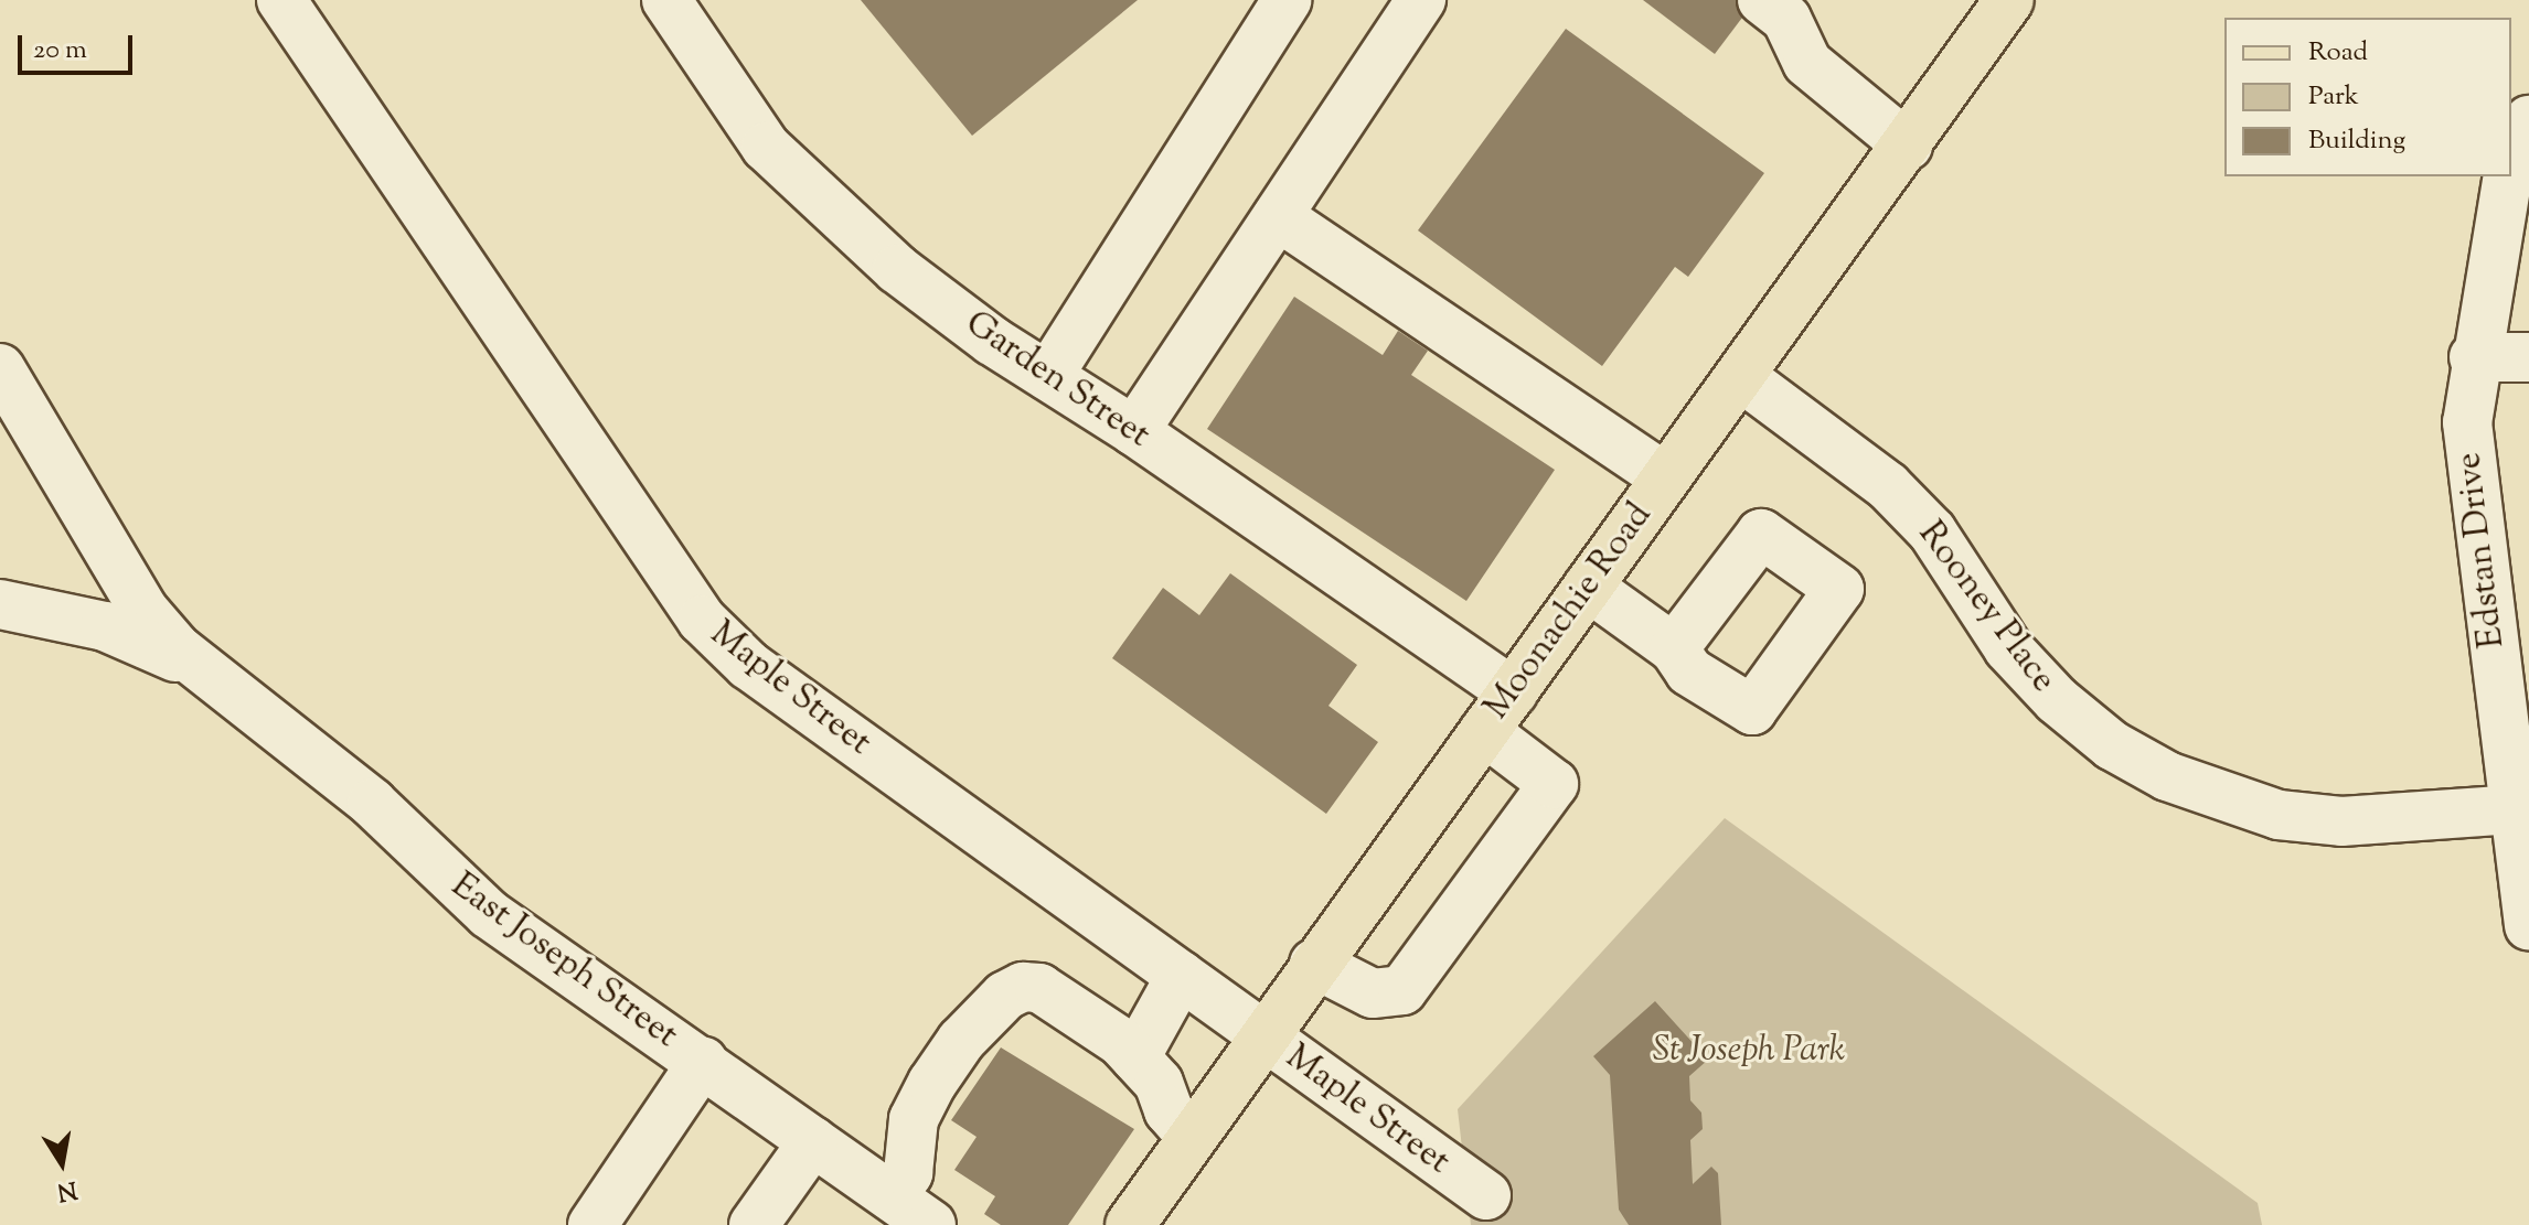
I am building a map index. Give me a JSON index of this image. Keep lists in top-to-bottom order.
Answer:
{
  "streets": {
    "main road": ["Moonachie Road"],
    "street": [
      "Garden Street",
      "Edstan Drive",
      "Rooney Place",
      "Maple Street",
      "East Joseph Street"
    ]
  },
  "crossings": [
    ["Garden Street", "Moonachie Road"],
    ["Edstan Drive", "Rooney Place"],
    ["Rooney Place", "Moonachie Road"],
    ["Moonachie Road", "Maple Street"]
  ],
  "parks": ["St Joseph Park"],
  "legend": ["Road", "Park", "Building"],
  "scale_bar": "20 m",
  "north": "bottom"
}
